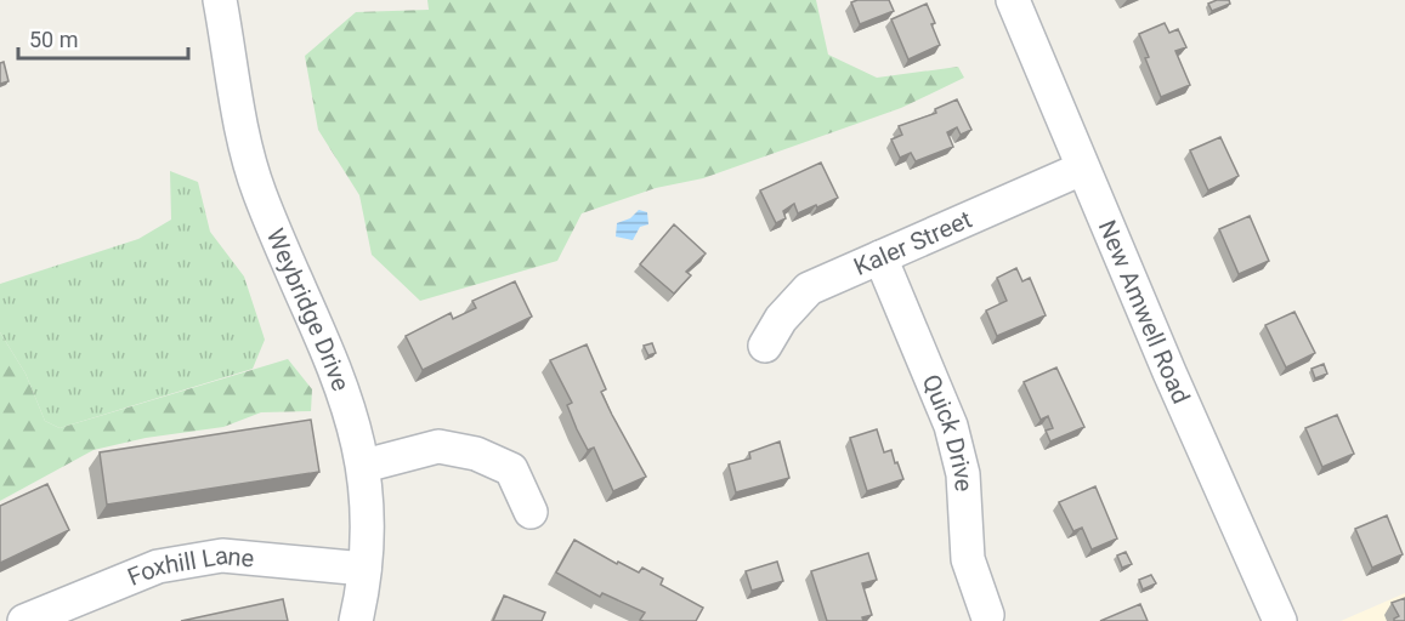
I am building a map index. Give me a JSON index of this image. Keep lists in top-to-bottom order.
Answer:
{
  "streets": {
    "street": [
      "Kaler Street",
      "Weybridge Drive",
      "New Amwell Road",
      "Quick Drive",
      "Foxhill Lane"
    ]
  },
  "crossings": [
    ["Kaler Street", "New Amwell Road"],
    ["Kaler Street", "Quick Drive"],
    ["Weybridge Drive", "Foxhill Lane"]
  ],
  "scale_bar": "50 m"
}
